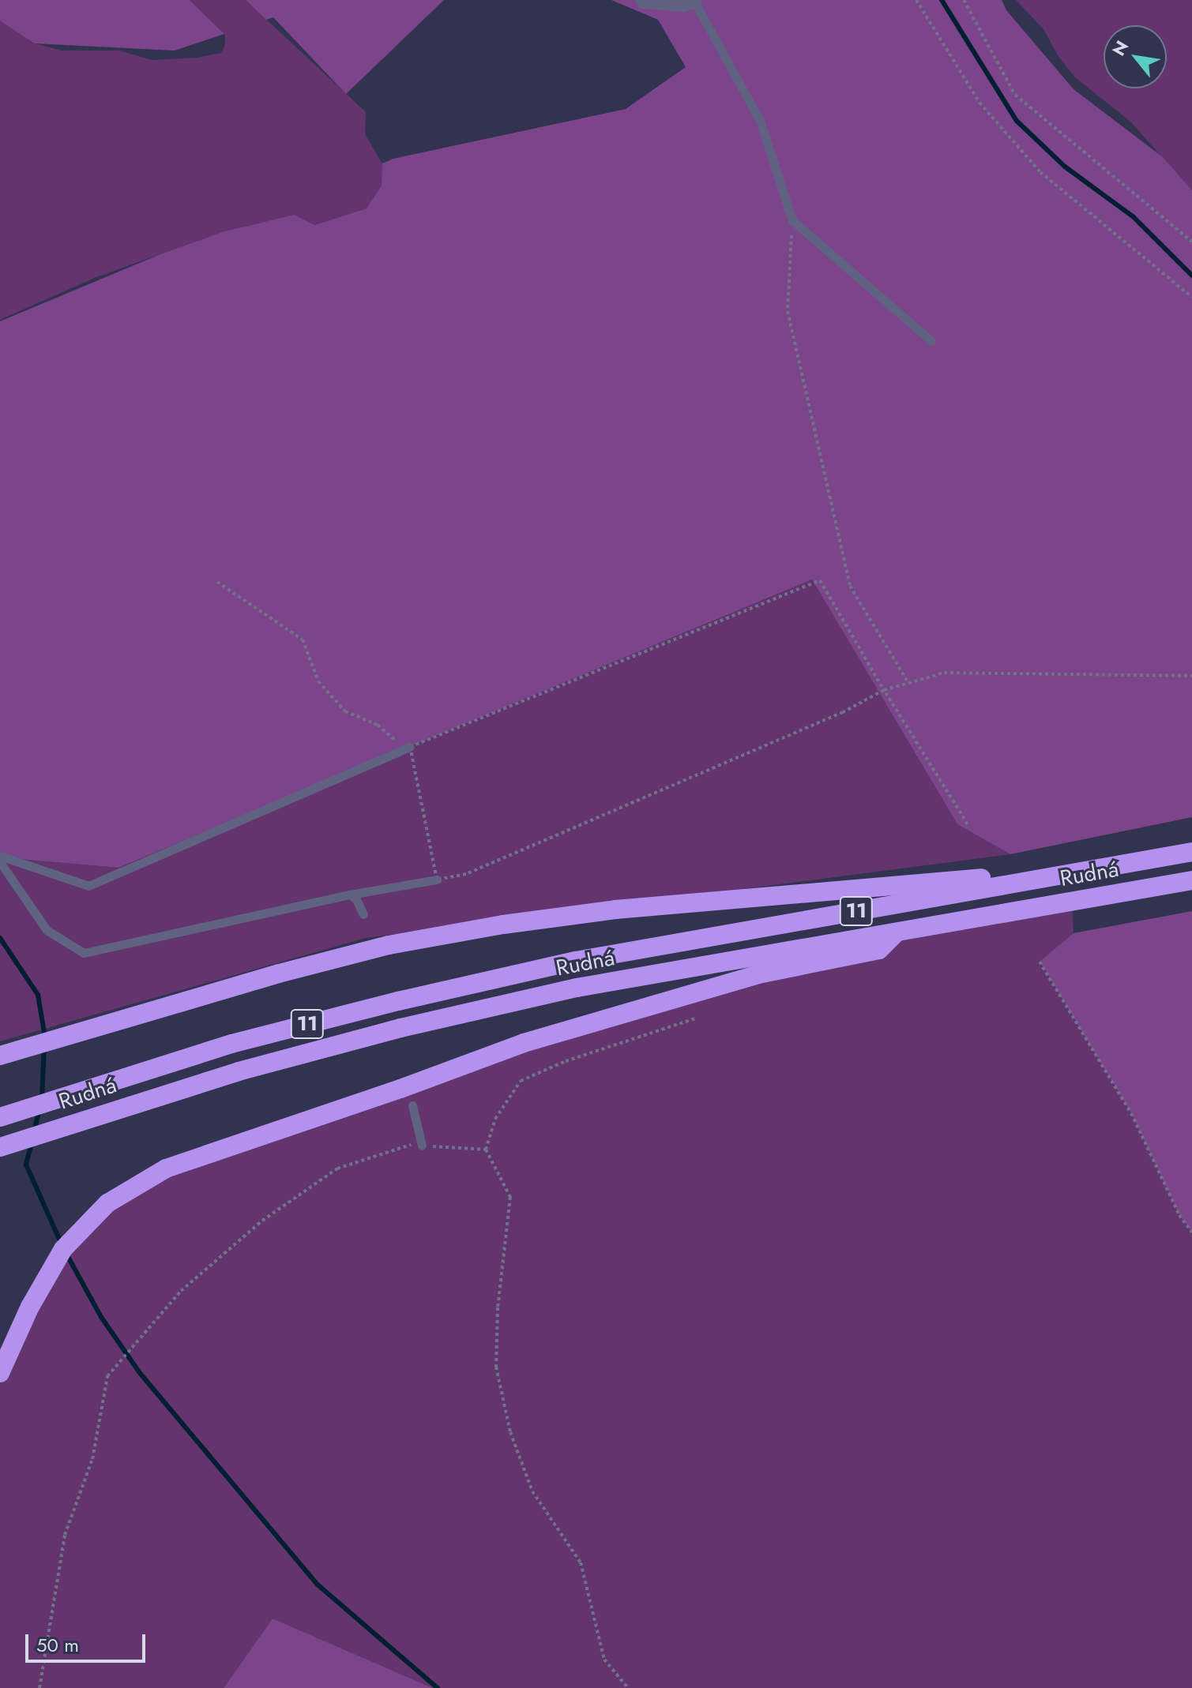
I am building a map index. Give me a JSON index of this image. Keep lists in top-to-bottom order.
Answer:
{
  "streets": {
    "highway": ["Rudná", "11"]
  },
  "scale_bar": "50 m",
  "north": "top left"
}
